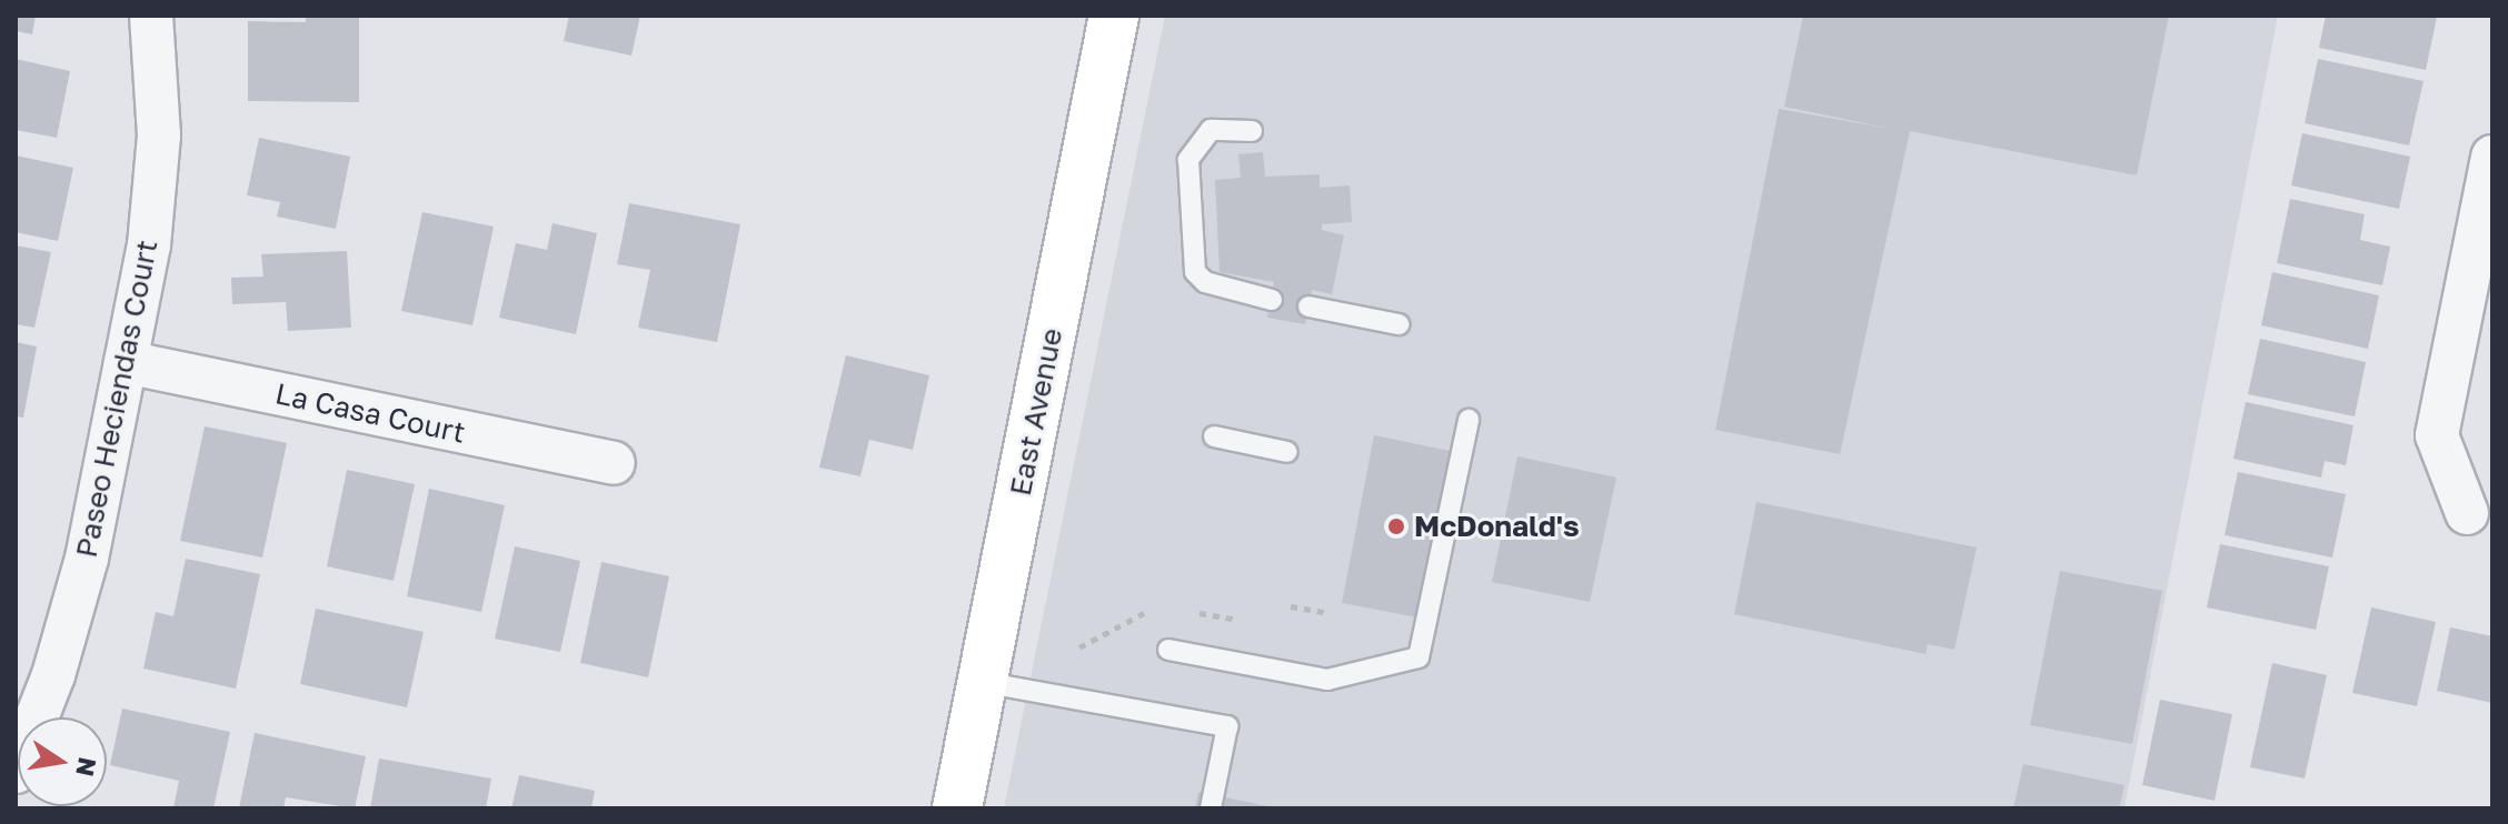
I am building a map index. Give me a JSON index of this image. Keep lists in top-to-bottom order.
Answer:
{
  "streets": {
    "main road": ["East Avenue"],
    "street": ["Paseo Heciendas Court", "La Casa Court"]
  },
  "crossings": [
    ["Paseo Heciendas Court", "La Casa Court"]
  ],
  "places": ["McDonald's"],
  "north": "right"
}
